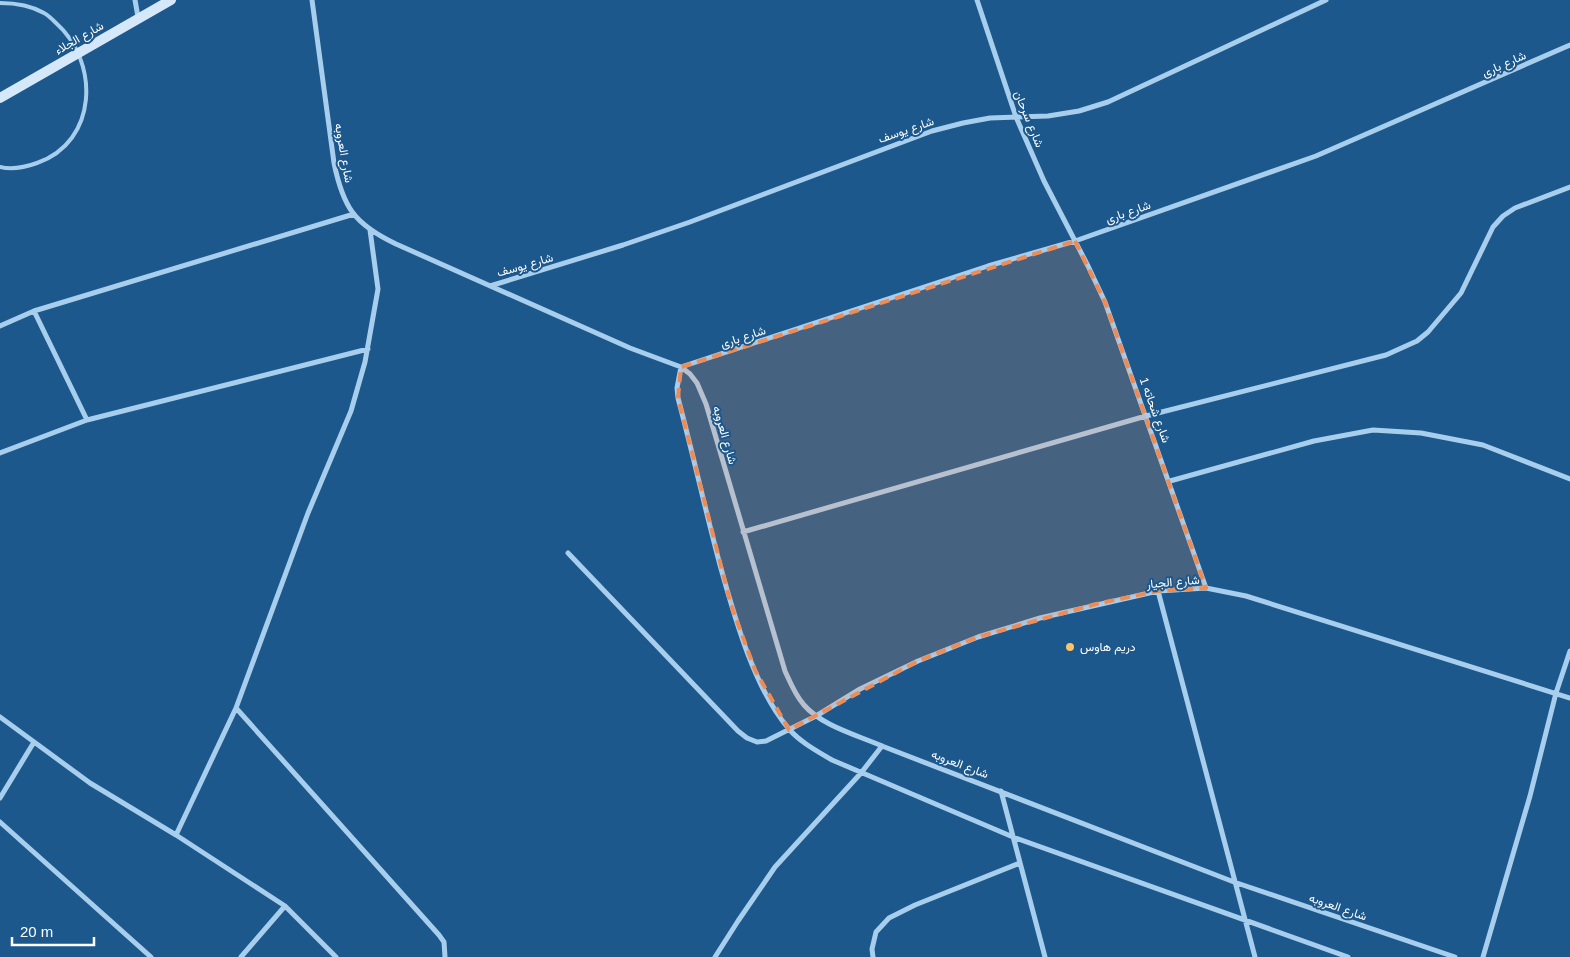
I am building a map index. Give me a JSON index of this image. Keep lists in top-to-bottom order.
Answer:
{
  "streets": {
    "street": [
      "شارع الجلاء",
      "شارع بارى",
      "شارع سرحان",
      "شارع يوسف",
      "شارع العروبه",
      "شارع شحاته 1",
      "شارع الجيار"
    ]
  },
  "crossings": [
    ["شارع بارى", "شارع سرحان"],
    ["شارع بارى", "شارع العروبه"],
    ["شارع بارى", "شارع شحاته 1"],
    ["شارع سرحان", "شارع يوسف"],
    ["شارع سرحان", "شارع شحاته 1"],
    ["شارع يوسف", "شارع العروبه"],
    ["شارع العروبه", "شارع الجيار"],
    ["شارع شحاته 1", "شارع الجيار"]
  ],
  "places": ["دريم هاوس"],
  "scale_bar": "20 m"
}
